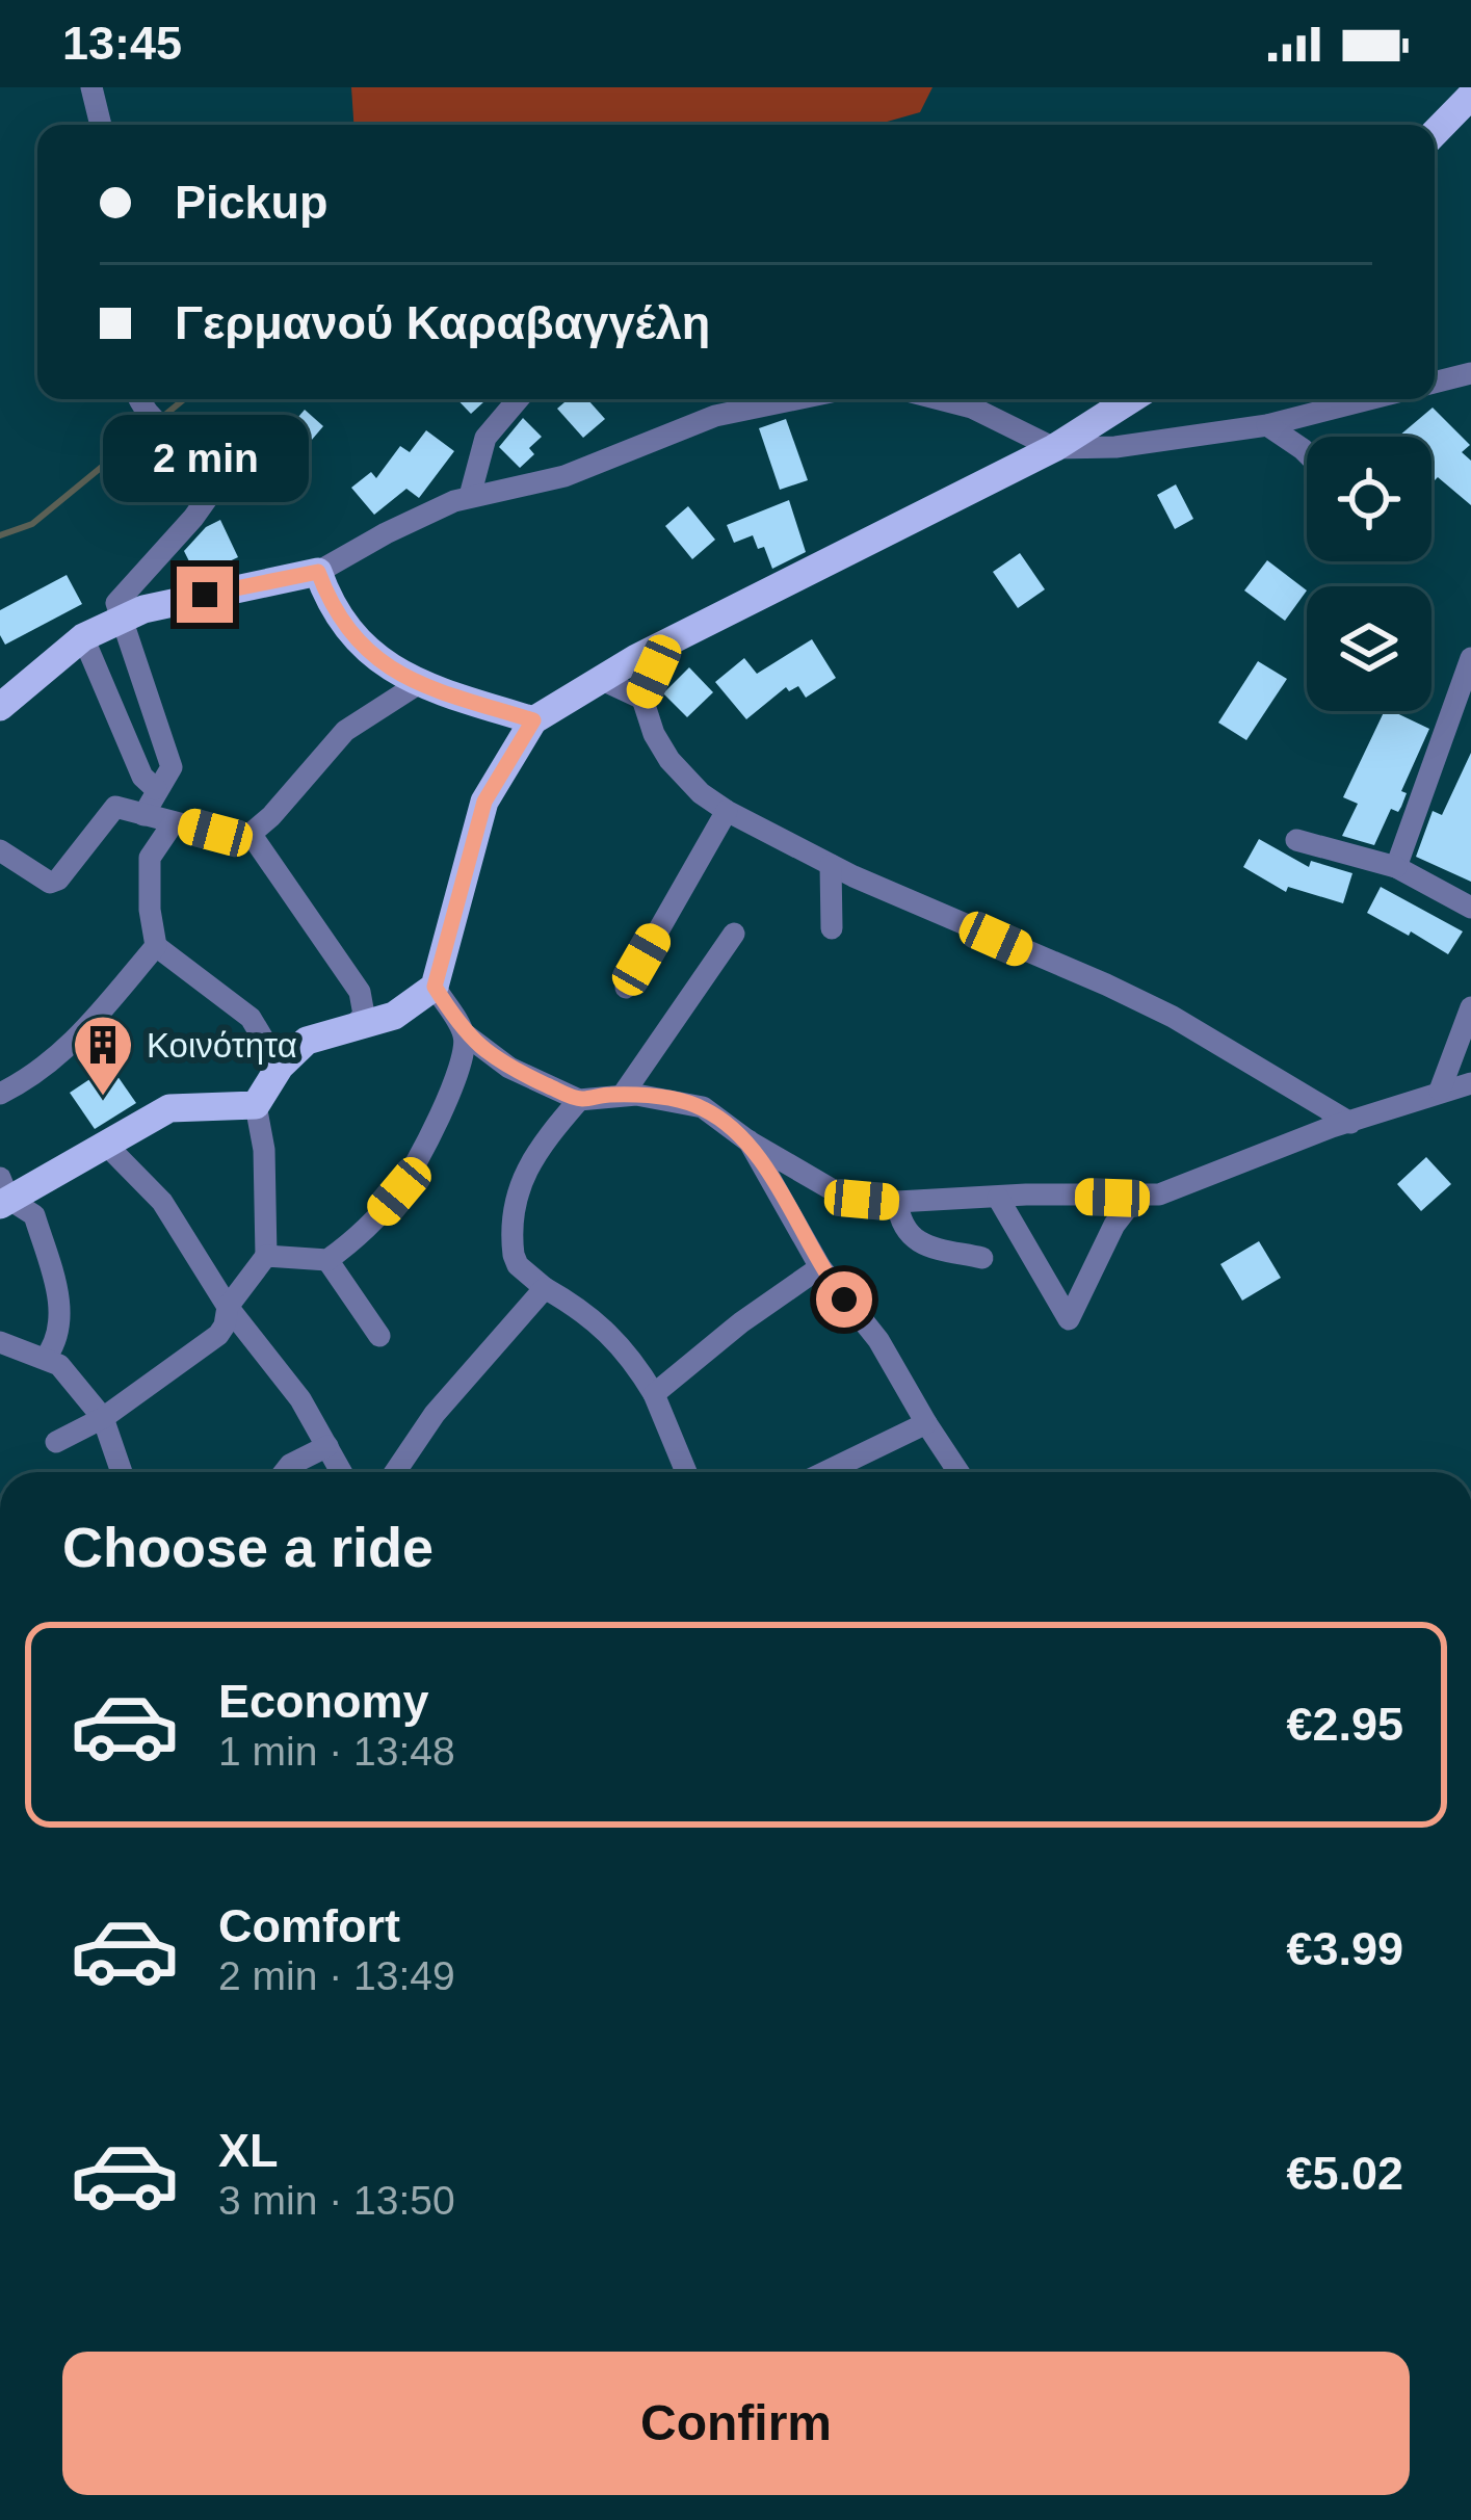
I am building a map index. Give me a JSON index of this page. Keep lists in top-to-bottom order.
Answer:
{
  "places": {
    "building": ["Κοινότητα"]
  },
  "page": {
    "status": "13:45",
    "banner": ["Pickup", "Γερμανού Καραβαγγέλη"],
    "bubble": "2 min",
    "heading": "Choose a ride",
    "list": [
      {
        "name": "Economy",
        "note": "1 min · 13:48",
        "value": "€2.95"
      },
      {
        "name": "Comfort",
        "note": "2 min · 13:49",
        "value": "€3.99"
      },
      {
        "name": "XL",
        "note": "3 min · 13:50",
        "value": "€5.02"
      }
    ],
    "buttons": "Confirm"
  }
}
